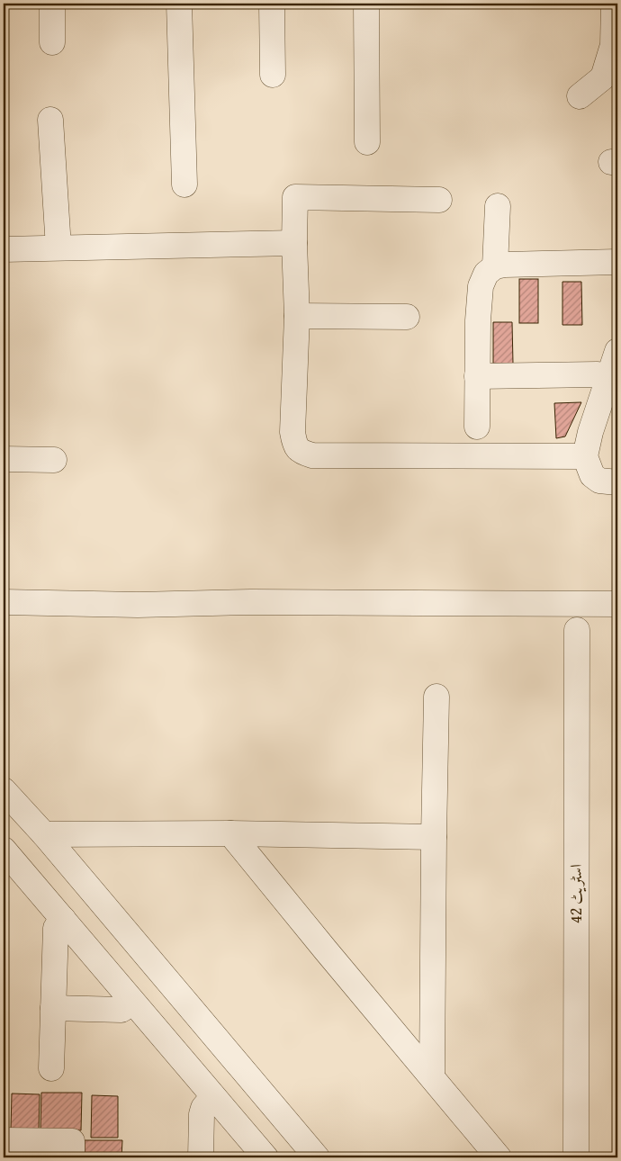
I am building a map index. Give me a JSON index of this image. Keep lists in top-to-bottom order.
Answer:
{
  "streets": {
    "street": ["اسٹریٹ 42"]
  }
}
